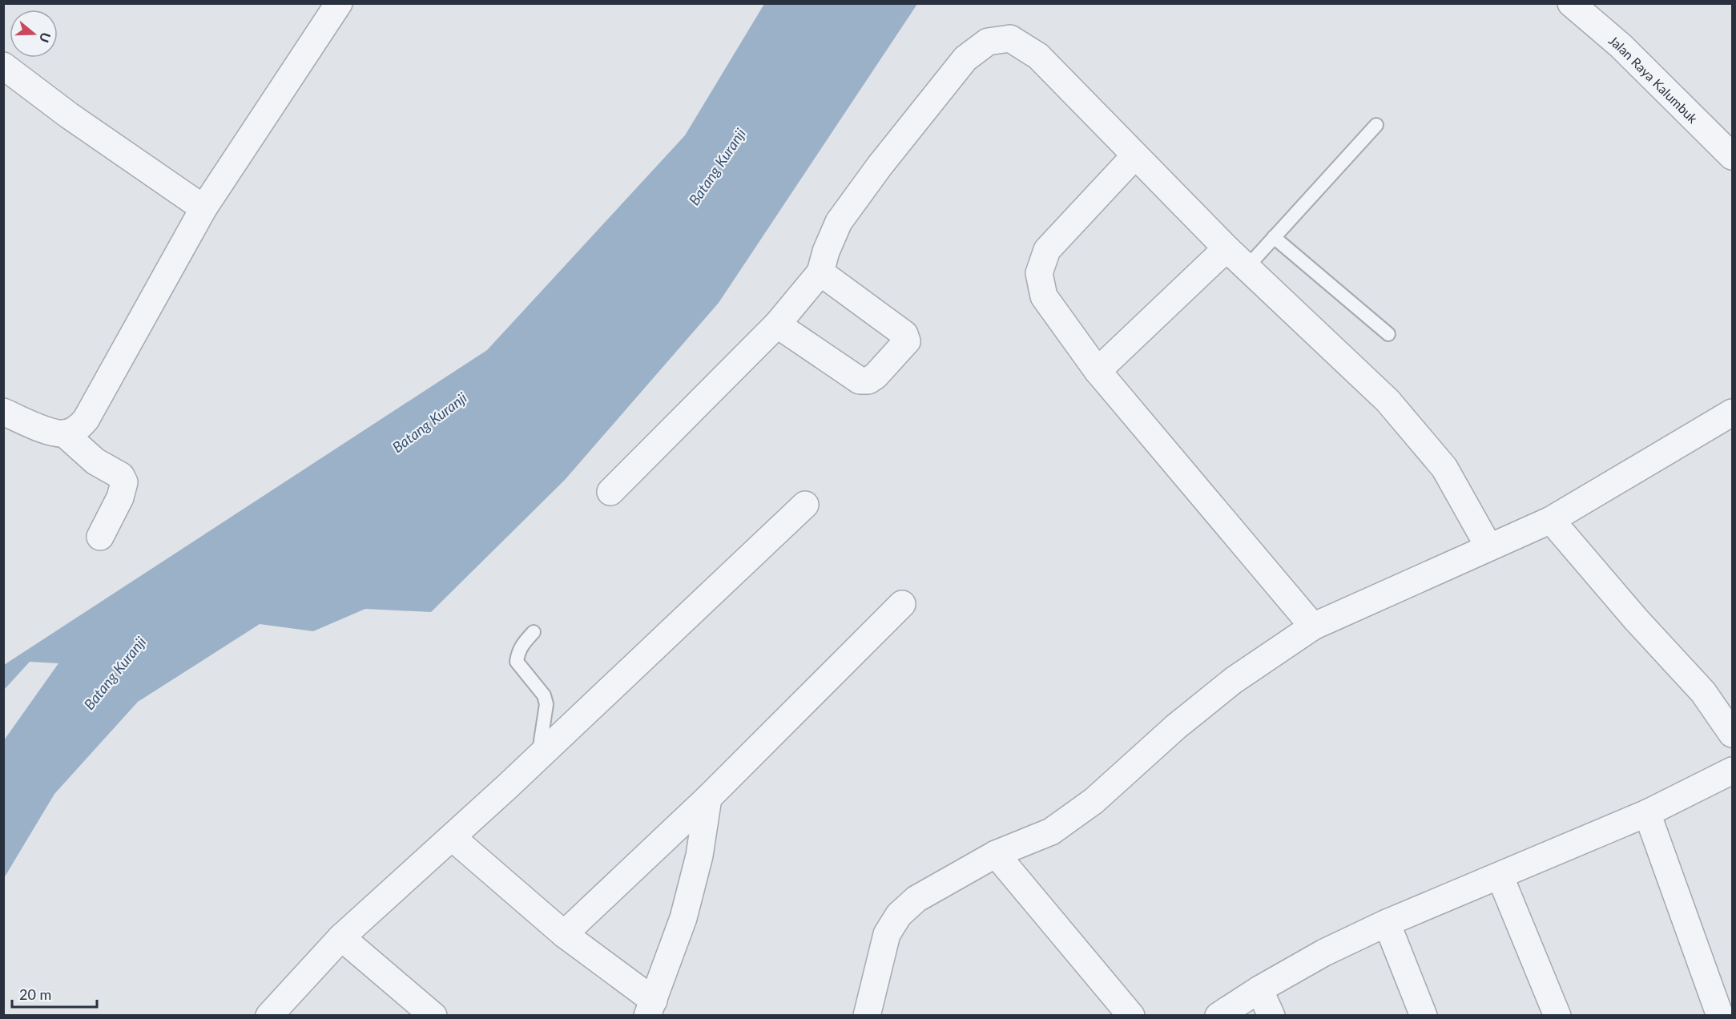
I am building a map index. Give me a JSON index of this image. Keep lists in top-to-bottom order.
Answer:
{
  "streets": {
    "street": ["Jalan Raya Kalumbuk"]
  },
  "water": ["Batang Kuranji"],
  "scale_bar": "20 m",
  "north": "right"
}
